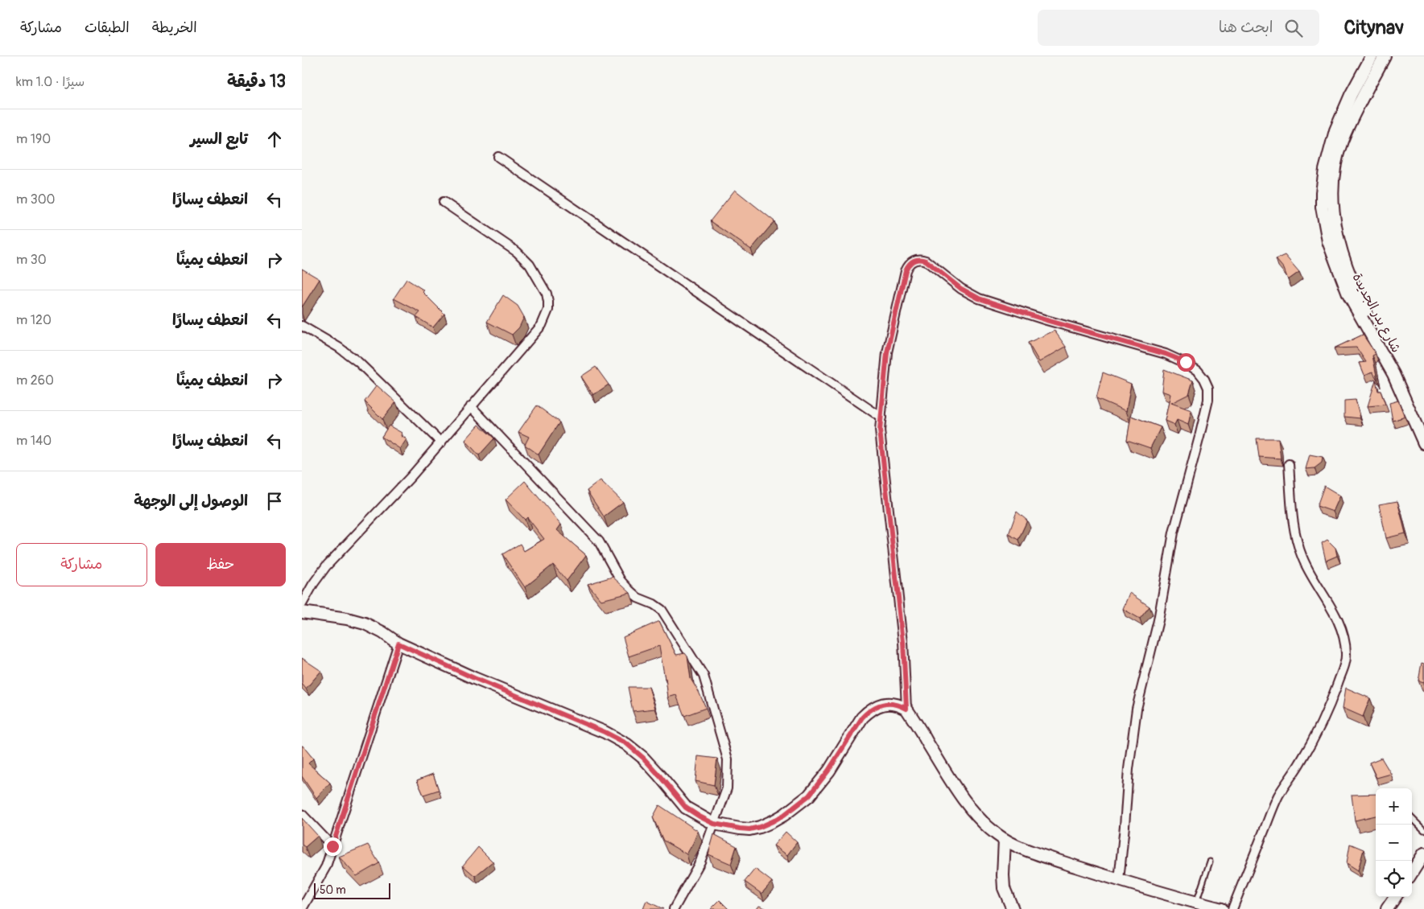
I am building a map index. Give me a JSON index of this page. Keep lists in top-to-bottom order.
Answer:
{
  "streets": {
    "street": ["شارع بدر الجديدة"]
  },
  "scale_bar": "50 m",
  "page": {
    "header": "Citynav",
    "search": "ابحث هنا",
    "nav": ["الخريطة", "الطبقات", "مشاركة"],
    "heading": ["13 دقيقة", "سيرًا · 1.0 km"],
    "list": [
      ["تابع السير", "190 m"],
      ["انعطف يسارًا", "300 m"],
      ["انعطف يمينًا", "30 m"],
      ["انعطف يسارًا", "120 m"],
      ["انعطف يمينًا", "260 m"],
      ["انعطف يسارًا", "140 m"],
      "الوصول إلى الوجهة"
    ],
    "buttons": ["حفظ", "مشاركة"],
    "map_buttons": ["+", "−"],
    "scale": "50 m"
  }
}
